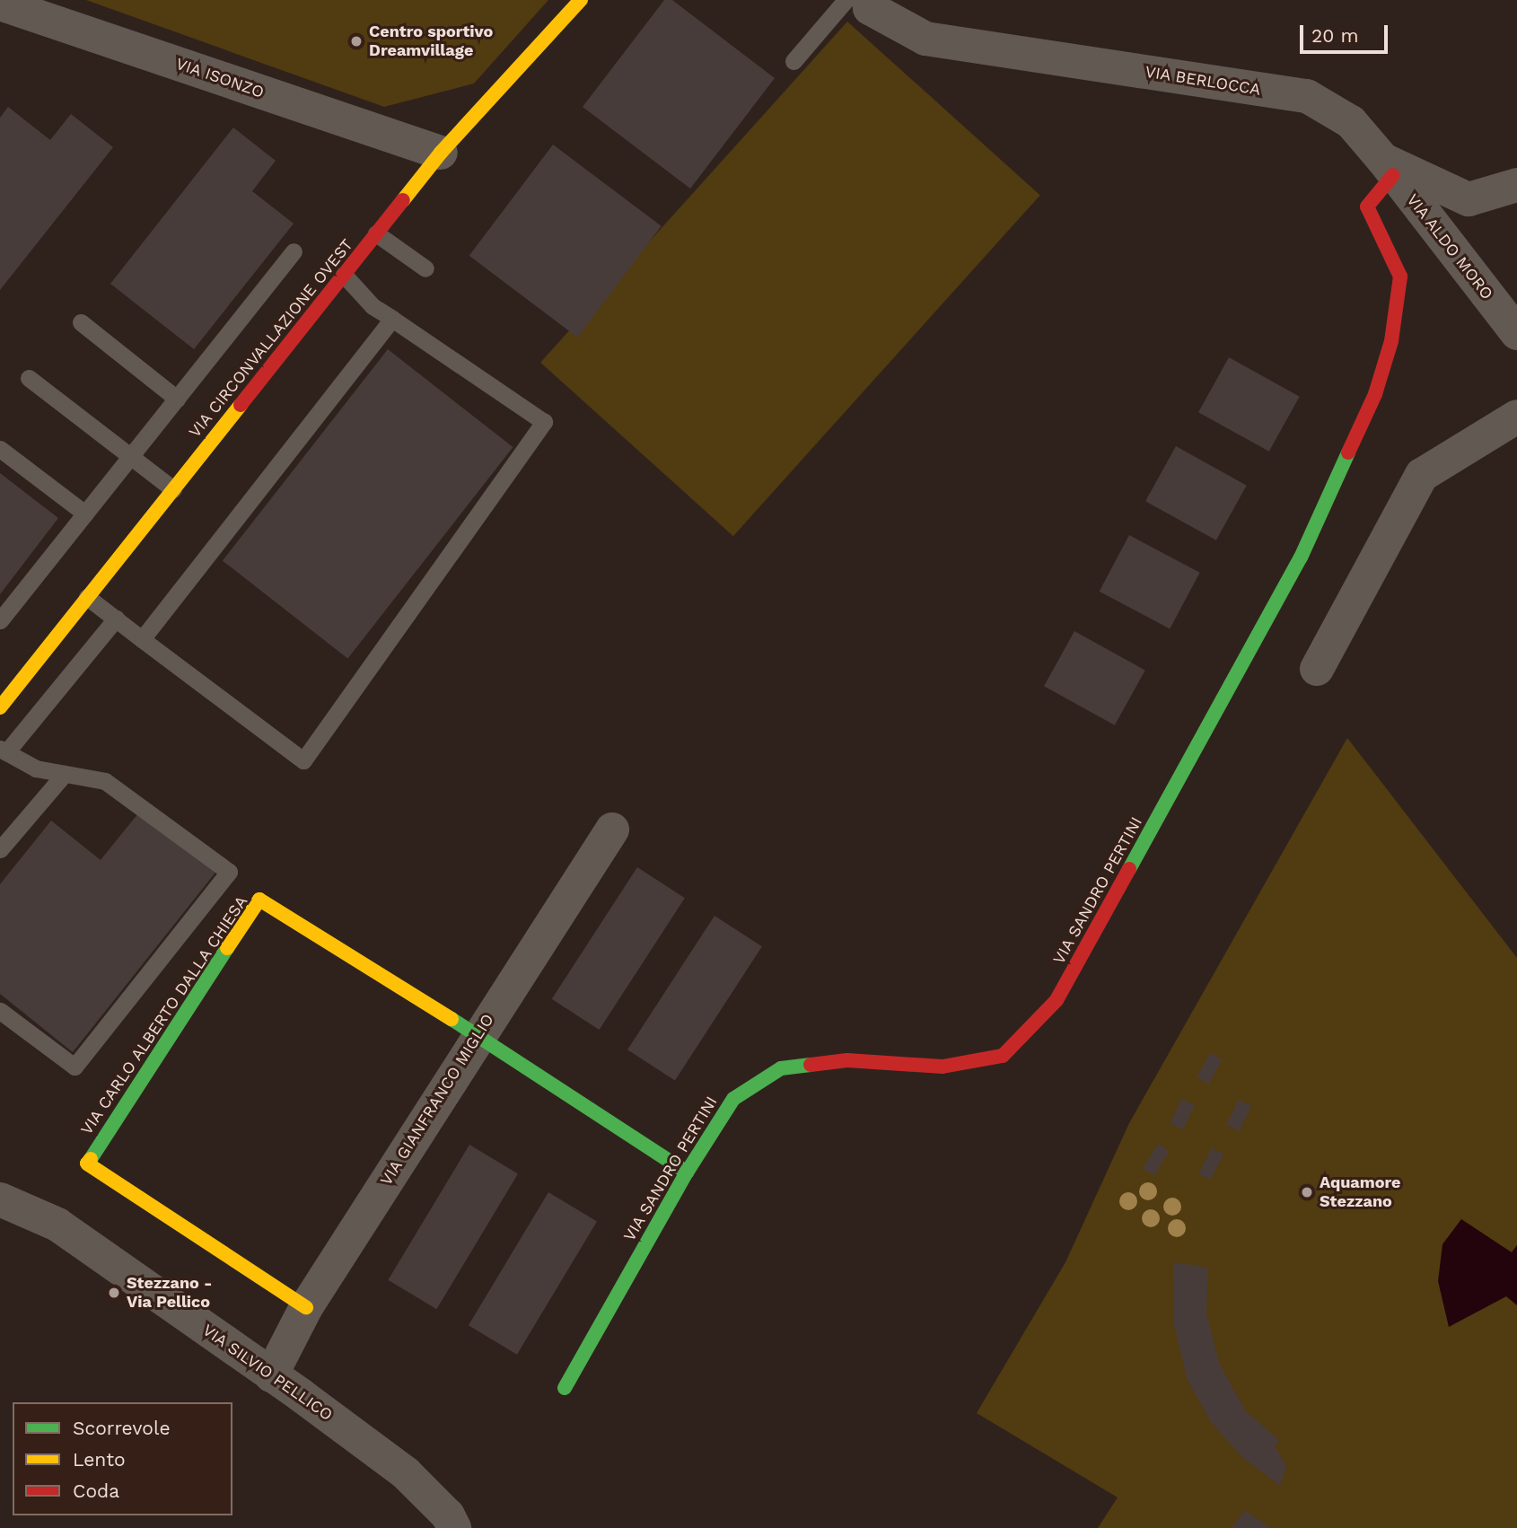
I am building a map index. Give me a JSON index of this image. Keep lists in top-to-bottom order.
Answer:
{
  "streets": {
    "street": [
      "VIA ISONZO",
      "VIA BERLOCCA",
      "VIA ALDO MORO",
      "VIA CIRCONVALLAZIONE OVEST",
      "VIA SANDRO PERTINI",
      "VIA CARLO ALBERTO DALLA CHIESA",
      "VIA GIANFRANCO MIGLIO",
      "VIA SILVIO PELLICO"
    ]
  },
  "crossings": [
    ["VIA ISONZO", "VIA CIRCONVALLAZIONE OVEST"],
    ["VIA BERLOCCA", "VIA ALDO MORO"],
    ["VIA BERLOCCA", "VIA SANDRO PERTINI"],
    ["VIA ALDO MORO", "VIA SANDRO PERTINI"],
    ["VIA SANDRO PERTINI", "VIA CARLO ALBERTO DALLA CHIESA"],
    ["VIA CARLO ALBERTO DALLA CHIESA", "VIA GIANFRANCO MIGLIO"],
    ["VIA GIANFRANCO MIGLIO", "VIA SILVIO PELLICO"]
  ],
  "places": ["Centro sportivo Dreamvillage", "Aquamore Stezzano", "Stezzano - Via Pellico"],
  "legend": ["Scorrevole", "Lento", "Coda"],
  "scale_bar": "20 m"
}
